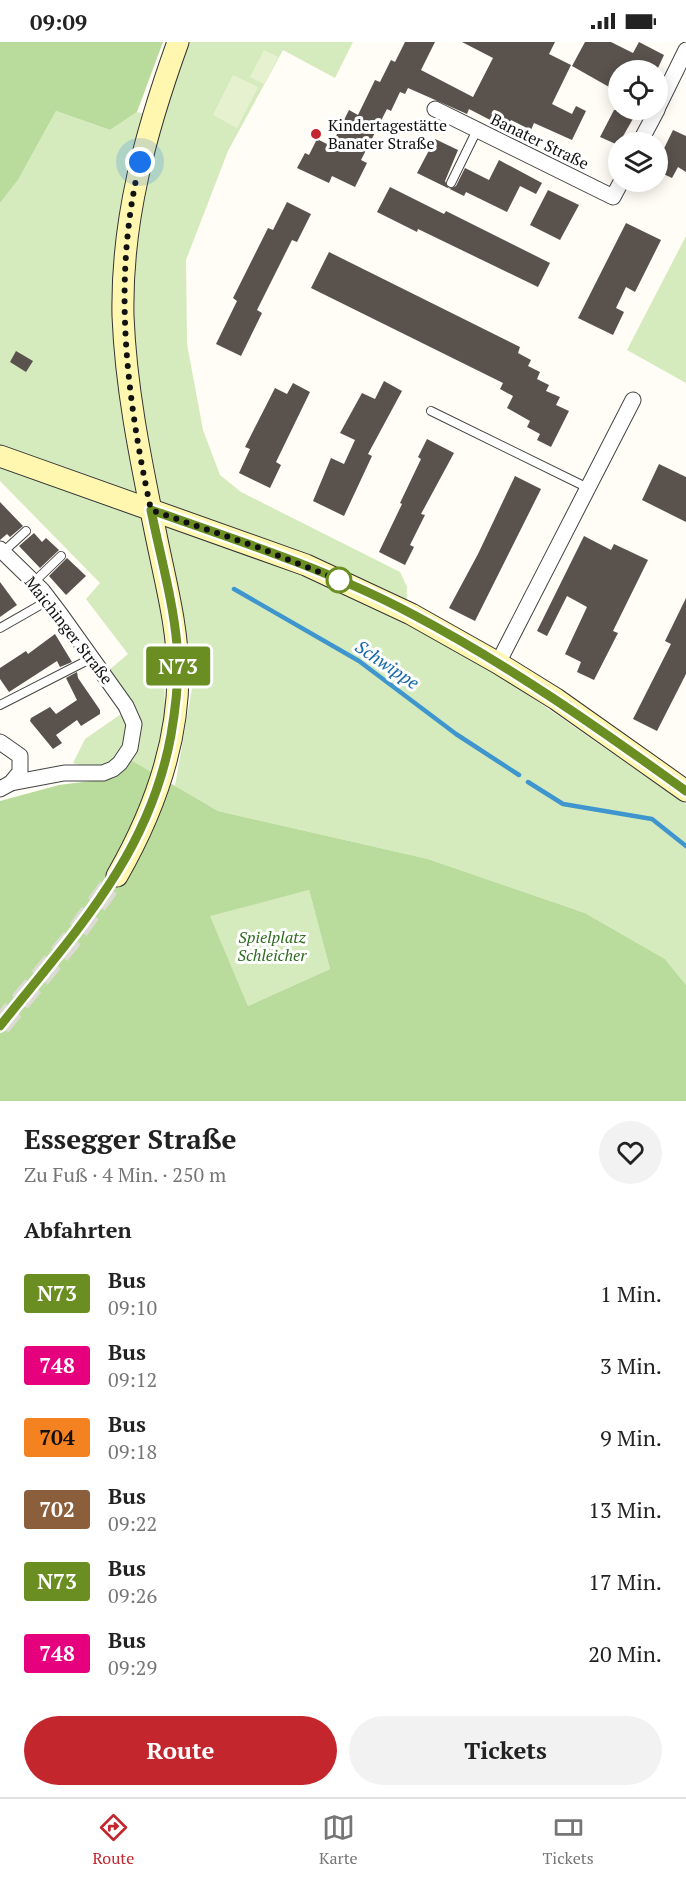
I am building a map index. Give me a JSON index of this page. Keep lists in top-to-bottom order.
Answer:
{
  "streets": {
    "street": ["Banater Straße", "Maichinger Straße"]
  },
  "water": ["Schwippe"],
  "parks": ["Spielplatz Schleicher"],
  "places": ["Kindertagestätte Banater Straße"],
  "lines": ["bus line N73"],
  "page": {
    "status": "09:09",
    "on_map": "N73",
    "heading": [
      ["Essegger Straße", "Zu Fuß · 4 Min. · 250 m"],
      "Abfahrten"
    ],
    "list": [
      {
        "mark": "N73",
        "name": "Bus",
        "note": "09:10",
        "value": "1 Min."
      },
      {
        "mark": "748",
        "name": "Bus",
        "note": "09:12",
        "value": "3 Min."
      },
      {
        "mark": "704",
        "name": "Bus",
        "note": "09:18",
        "value": "9 Min."
      },
      {
        "mark": "702",
        "name": "Bus",
        "note": "09:22",
        "value": "13 Min."
      },
      {
        "mark": "N73",
        "name": "Bus",
        "note": "09:26",
        "value": "17 Min."
      },
      {
        "mark": "748",
        "name": "Bus",
        "note": "09:29",
        "value": "20 Min."
      }
    ],
    "buttons": ["Route", "Tickets"],
    "tabs": ["Route", "Karte", "Tickets"]
  }
}
